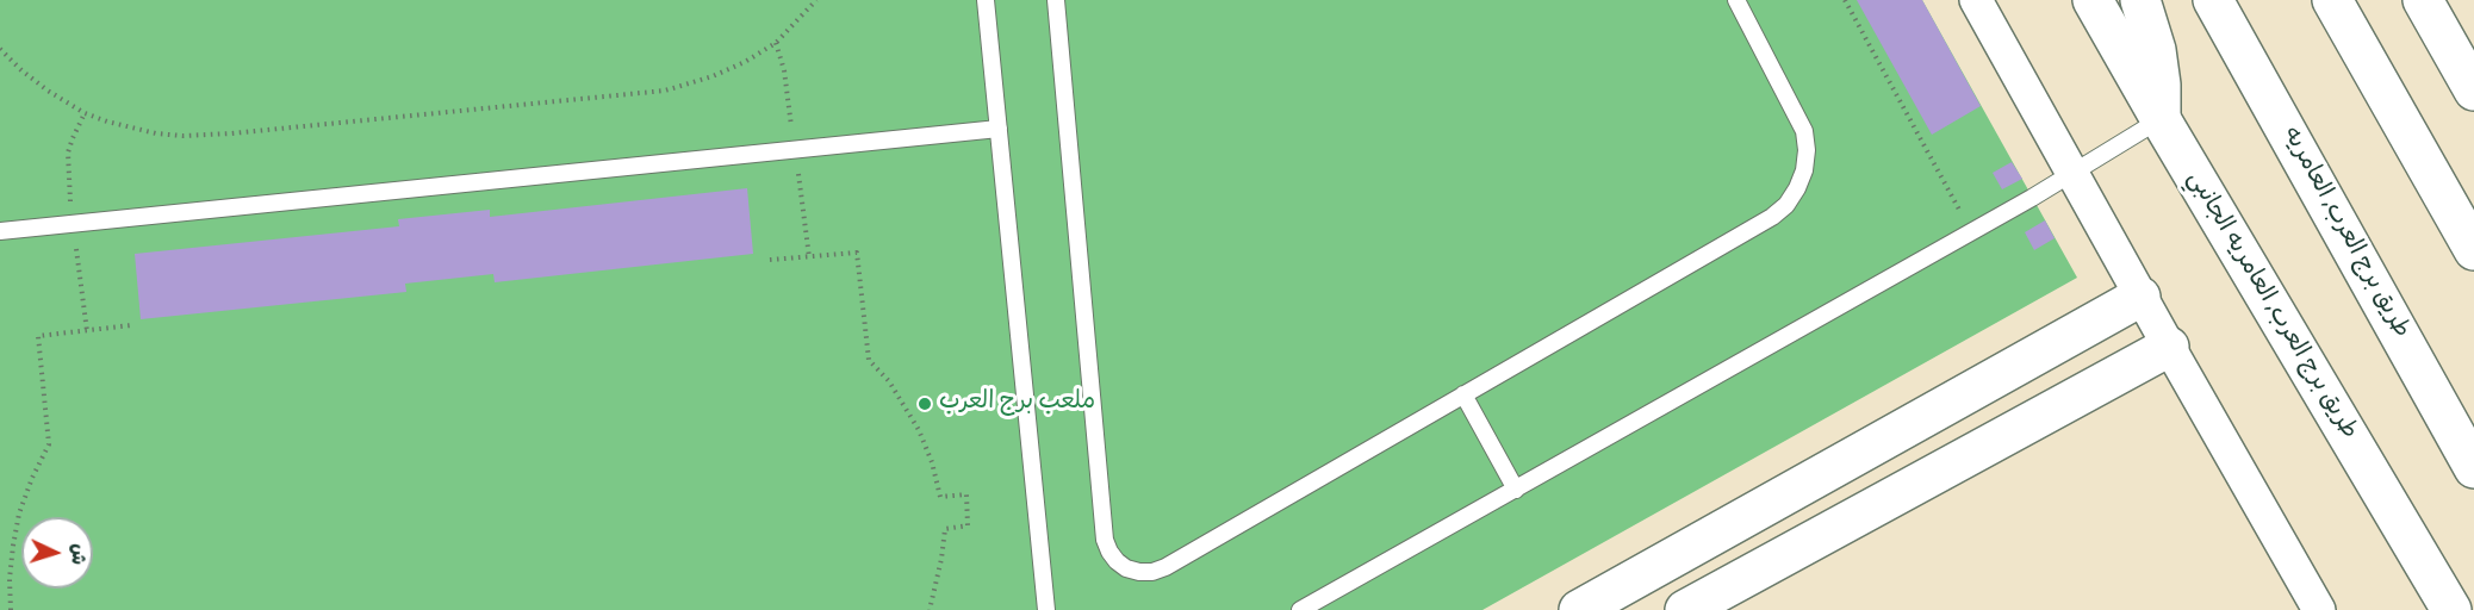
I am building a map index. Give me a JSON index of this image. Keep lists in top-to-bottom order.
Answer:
{
  "streets": {
    "main road": ["طريق برج العرب, العامريه", "طريق برج العرب, العامريه الجانبي"]
  },
  "places": ["ملعب برج العرب"],
  "north": "right"
}
